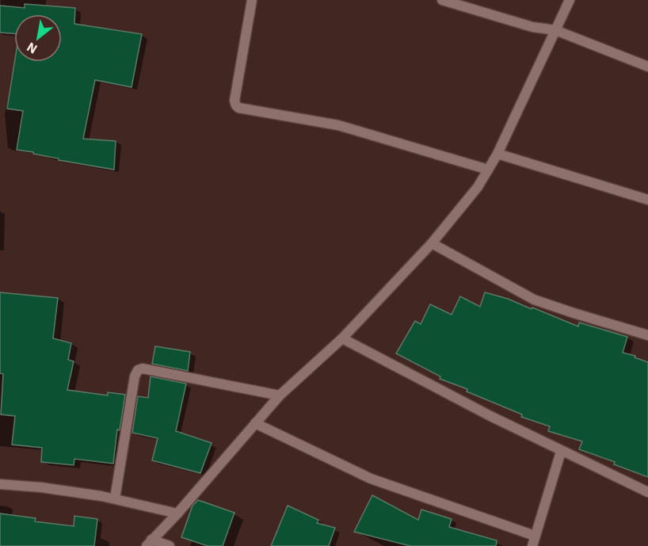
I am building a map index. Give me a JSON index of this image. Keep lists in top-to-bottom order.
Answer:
{
  "north": "bottom left"
}
